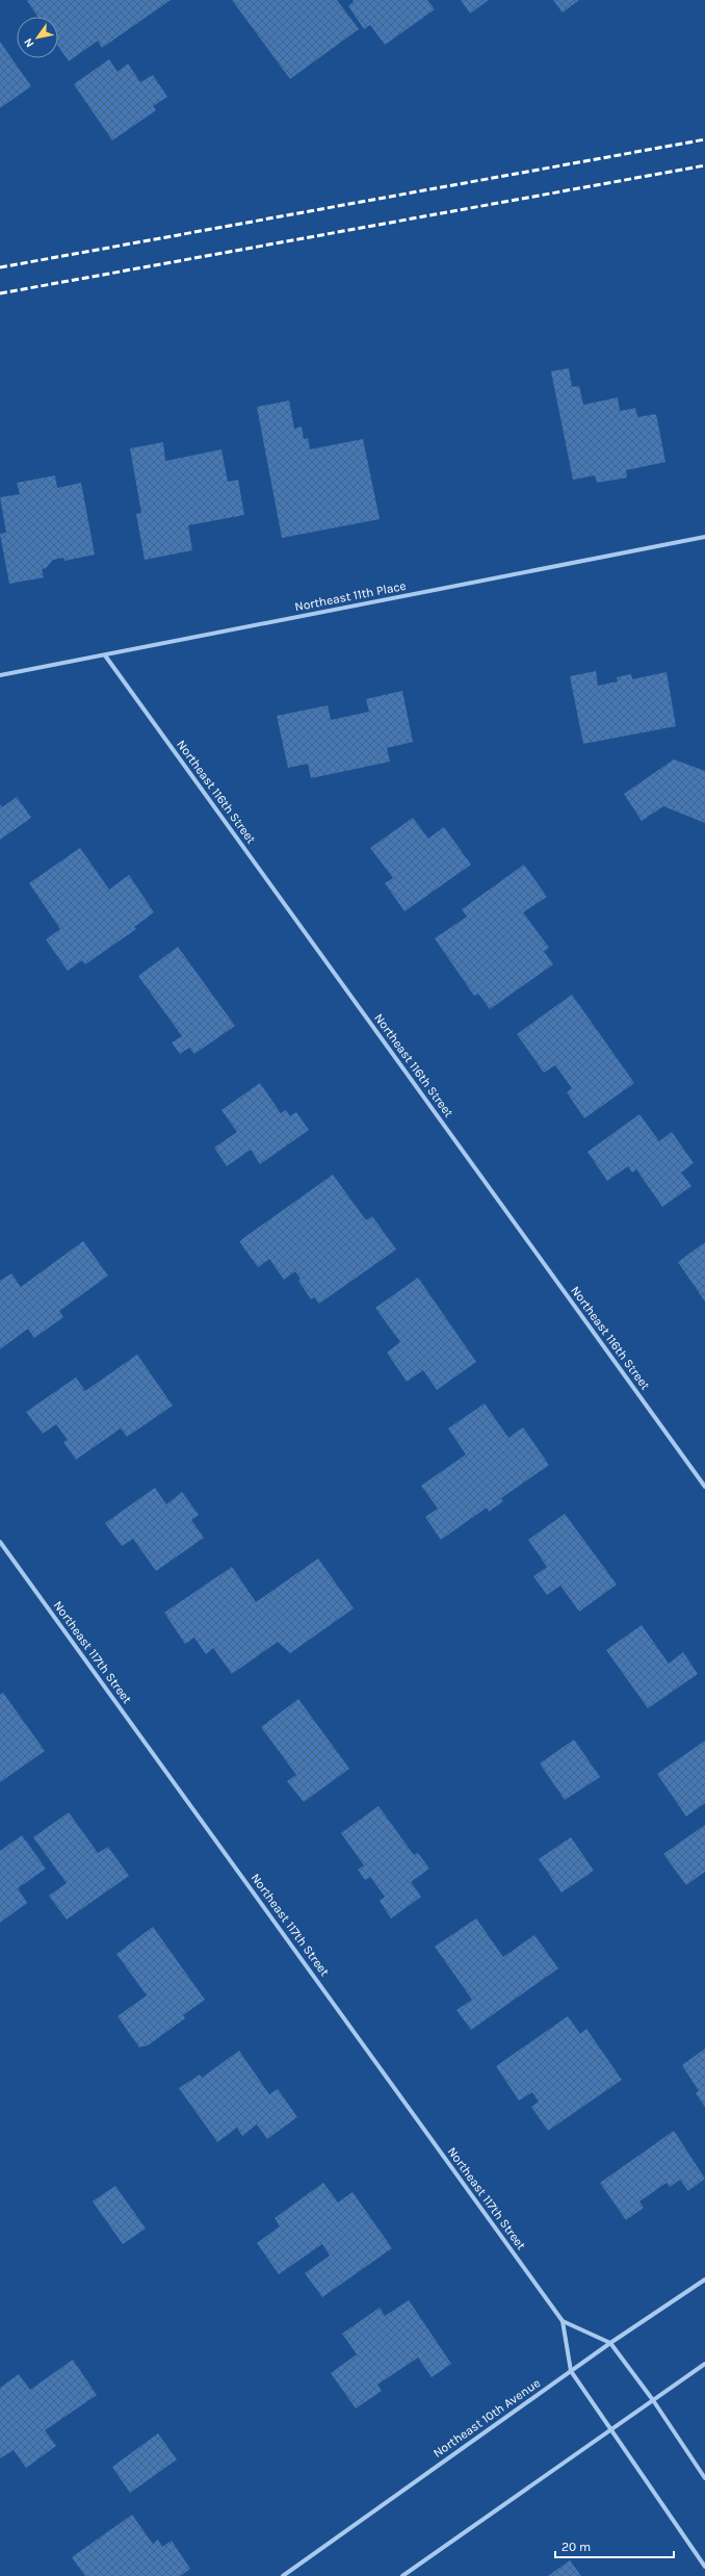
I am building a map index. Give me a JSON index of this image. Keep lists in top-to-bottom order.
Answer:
{
  "streets": {
    "street": [
      "Northeast 11th Place",
      "Northeast 116th Street",
      "Northeast 117th Street",
      "Northeast 10th Avenue"
    ]
  },
  "crossings": [
    ["Northeast 11th Place", "Northeast 116th Street"],
    ["Northeast 117th Street", "Northeast 10th Avenue"]
  ],
  "scale_bar": "20 m",
  "north": "bottom left"
}
